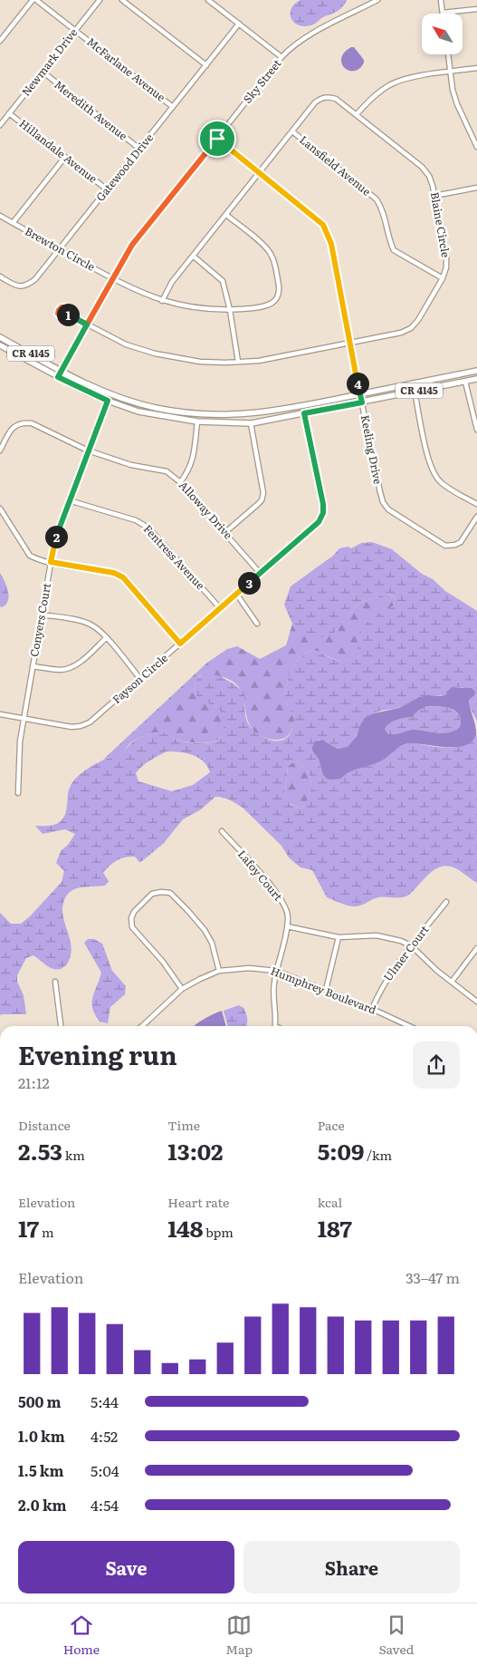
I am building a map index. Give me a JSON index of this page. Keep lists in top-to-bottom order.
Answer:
{
  "streets": {
    "main road": ["CR 4145"],
    "street": [
      "Newmark Drive",
      "McFarlane Avenue",
      "Sky Street",
      "Meredith Avenue",
      "Hillandale Avenue",
      "Lansfield Avenue",
      "Gatewood Drive",
      "Blaine Circle",
      "Brewton Circle",
      "Keeling Drive",
      "Alloway Drive",
      "Fentress Avenue",
      "Conyers Court",
      "Fayson Circle",
      "Lafoy Court",
      "Ulmer Court",
      "Humphrey Boulevard"
    ]
  },
  "crossings": [
    ["Newmark Drive", "McFarlane Avenue"],
    ["Newmark Drive", "Meredith Avenue"],
    ["Newmark Drive", "Hillandale Avenue"],
    ["McFarlane Avenue", "Gatewood Drive"],
    ["Sky Street", "Blaine Circle"],
    ["Sky Street", "Brewton Circle"],
    ["Sky Street", "CR 4145"],
    ["Sky Street", "Keeling Drive"],
    ["Meredith Avenue", "Gatewood Drive"],
    ["Hillandale Avenue", "Gatewood Drive"],
    ["Lansfield Avenue", "Blaine Circle"],
    ["Gatewood Drive", "Brewton Circle"],
    ["Blaine Circle", "Brewton Circle"],
    ["Blaine Circle", "Keeling Drive"],
    ["CR 4145", "Keeling Drive"],
    ["CR 4145", "Conyers Court"],
    ["CR 4145", "Fayson Circle"],
    ["Alloway Drive", "Conyers Court"],
    ["Alloway Drive", "Fayson Circle"],
    ["Fentress Avenue", "Conyers Court"],
    ["Fentress Avenue", "Fayson Circle"],
    ["Conyers Court", "Fayson Circle"],
    ["Lafoy Court", "Humphrey Boulevard"],
    ["Ulmer Court", "Humphrey Boulevard"]
  ],
  "north": "top left",
  "page": {
    "pins": [
      "1",
      "4",
      "2",
      "3"
    ],
    "heading": ["Evening run", "21:12"],
    "stats": [
      ["Distance", "2.53 km"],
      ["Time", "13:02"],
      ["Pace", "5:09 /km"],
      ["Elevation", "17 m"],
      ["Heart rate", "148 bpm"],
      ["kcal", "187"]
    ],
    "chart": ["Elevation", "33–47 m"],
    "list": [
      {
        "name": "500 m",
        "note": "5:44"
      },
      {
        "name": "1.0 km",
        "note": "4:52"
      },
      {
        "name": "1.5 km",
        "note": "5:04"
      },
      {
        "name": "2.0 km",
        "note": "4:54"
      }
    ],
    "buttons": ["Save", "Share"],
    "tabs": ["Home", "Map", "Saved"]
  }
}
